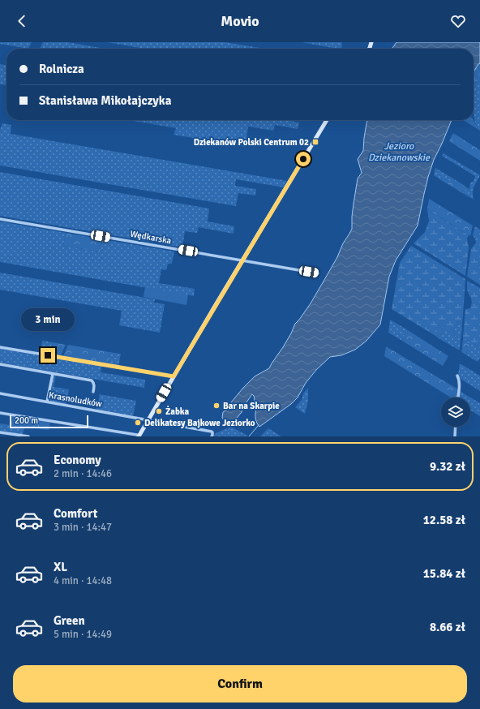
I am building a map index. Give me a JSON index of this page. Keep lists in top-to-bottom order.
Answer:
{
  "streets": {
    "street": ["Wędkarska", "Krasnoludków"]
  },
  "water": ["Jezioro Dziekanowskie"],
  "places": {
    "transit": ["Dziekanów Polski Centrum 02"],
    "other": ["Bar na Skarpie", "Żabka", "Delikatesy Bajkowe Jeziorko"]
  },
  "scale_bar": "200 m",
  "page": {
    "header": "Movio",
    "banner": ["Rolnicza", "Stanisława Mikołajczyka"],
    "bubble": "3 min",
    "scale": "200 m",
    "list": [
      {
        "name": "Economy",
        "note": "2 min · 14:46",
        "value": "9.32 zł"
      },
      {
        "name": "Comfort",
        "note": "3 min · 14:47",
        "value": "12.58 zł"
      },
      {
        "name": "XL",
        "note": "4 min · 14:48",
        "value": "15.84 zł"
      },
      {
        "name": "Green",
        "note": "5 min · 14:49",
        "value": "8.66 zł"
      }
    ],
    "buttons": "Confirm"
  }
}
